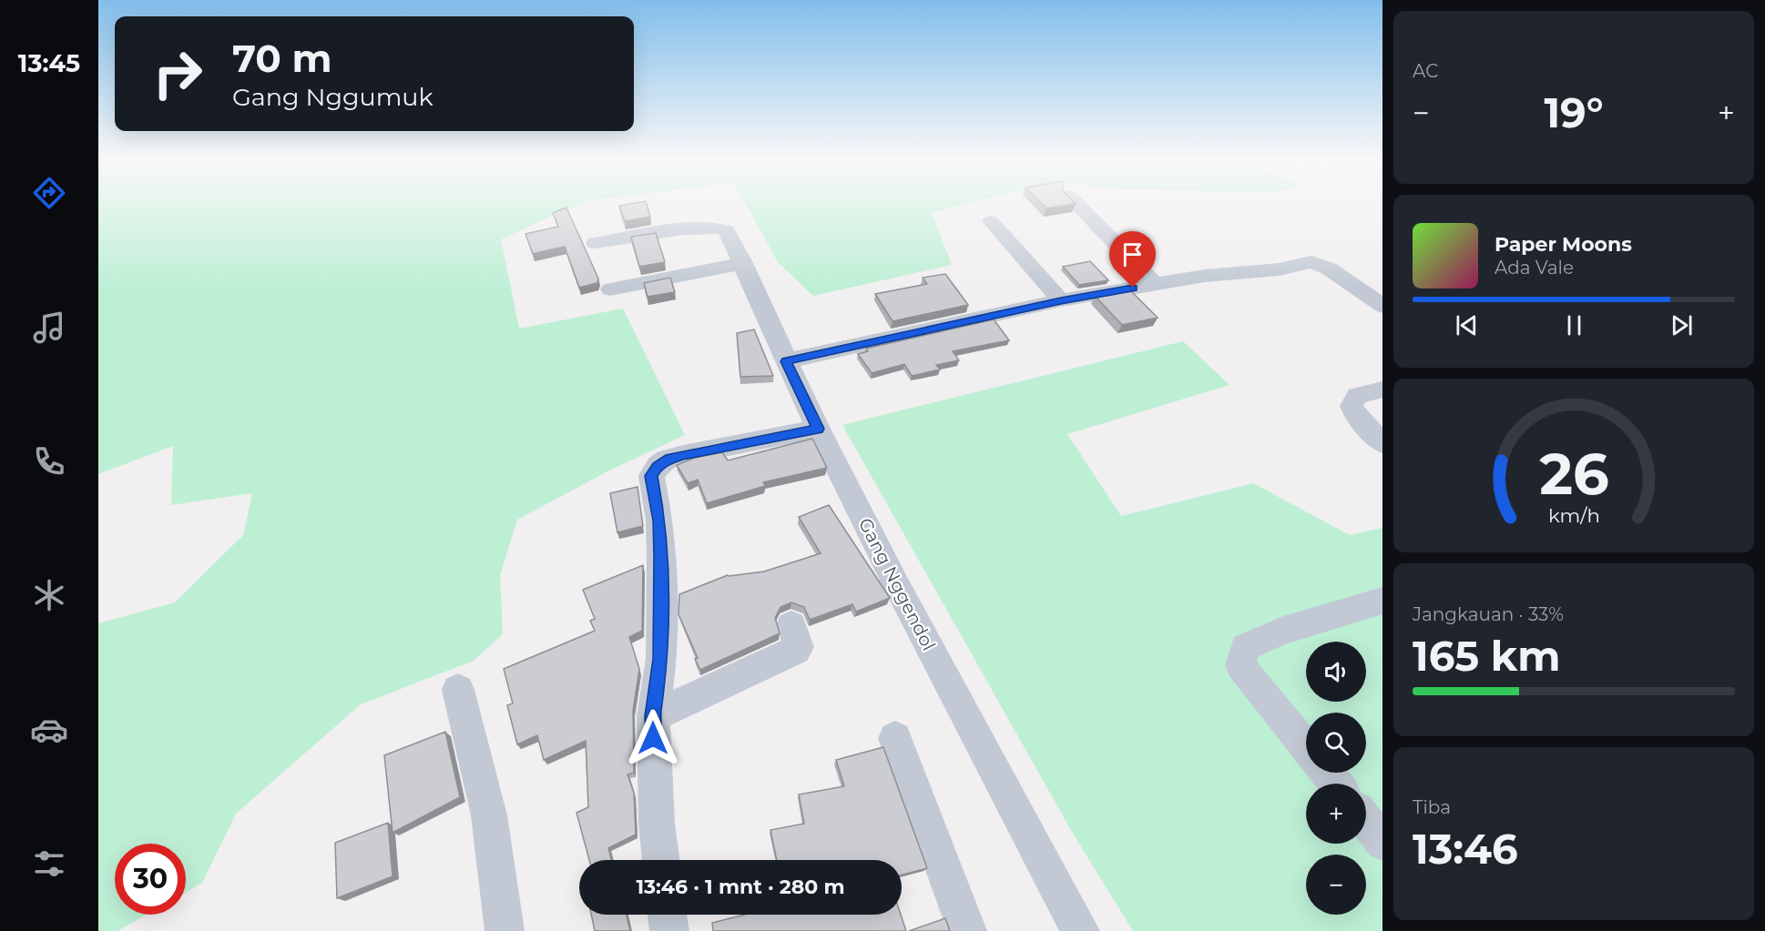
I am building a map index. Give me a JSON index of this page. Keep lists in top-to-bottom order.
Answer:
{
  "streets": {
    "street": ["Gang Nggendol"]
  },
  "page": {
    "tabs": "13:45",
    "tile": [
      "AC",
      ["Jangkauan · 33%", "165 km"],
      ["Tiba", "13:46"]
    ],
    "turn": ["70 m", "Gang Nggumuk"],
    "heat": ["−", "19°", "+"],
    "song": ["Paper Moons", "Ada Vale"],
    "map_buttons": ["+", "−"],
    "limit": "30",
    "trip": "13:46 · 1 mnt · 280 m",
    "gauge": ["26", "km/h"]
  }
}
